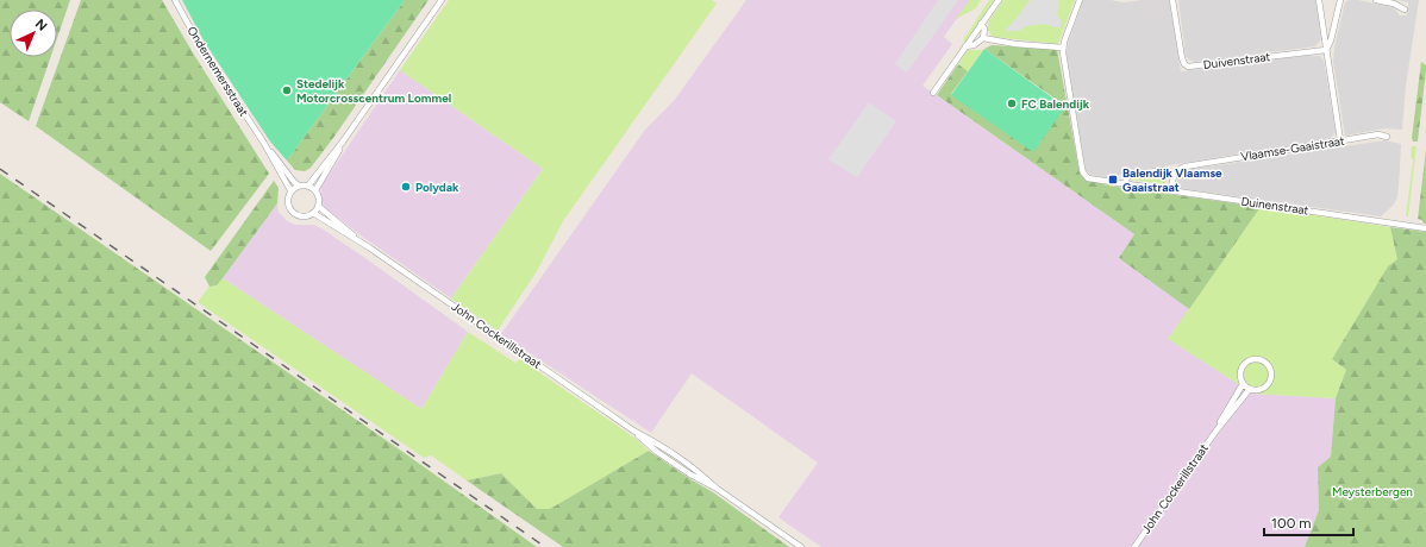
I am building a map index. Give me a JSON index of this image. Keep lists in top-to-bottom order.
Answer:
{
  "streets": {
    "street": [
      "Duivenstraat",
      "Ondernemersstraat",
      "Vlaamse-Gaaistraat",
      "Duinenstraat",
      "John Cockerillstraat"
    ]
  },
  "crossings": [
    ["Ondernemersstraat", "John Cockerillstraat"]
  ],
  "parks": ["Meysterbergen"],
  "places": {
    "other": ["Stedelijk Motorcrosscentrum Lommel", "FC Balendijk", "Polydak"],
    "transit": ["Balendijk Vlaamse Gaaistraat"]
  },
  "scale_bar": "100 m",
  "north": "top right"
}
